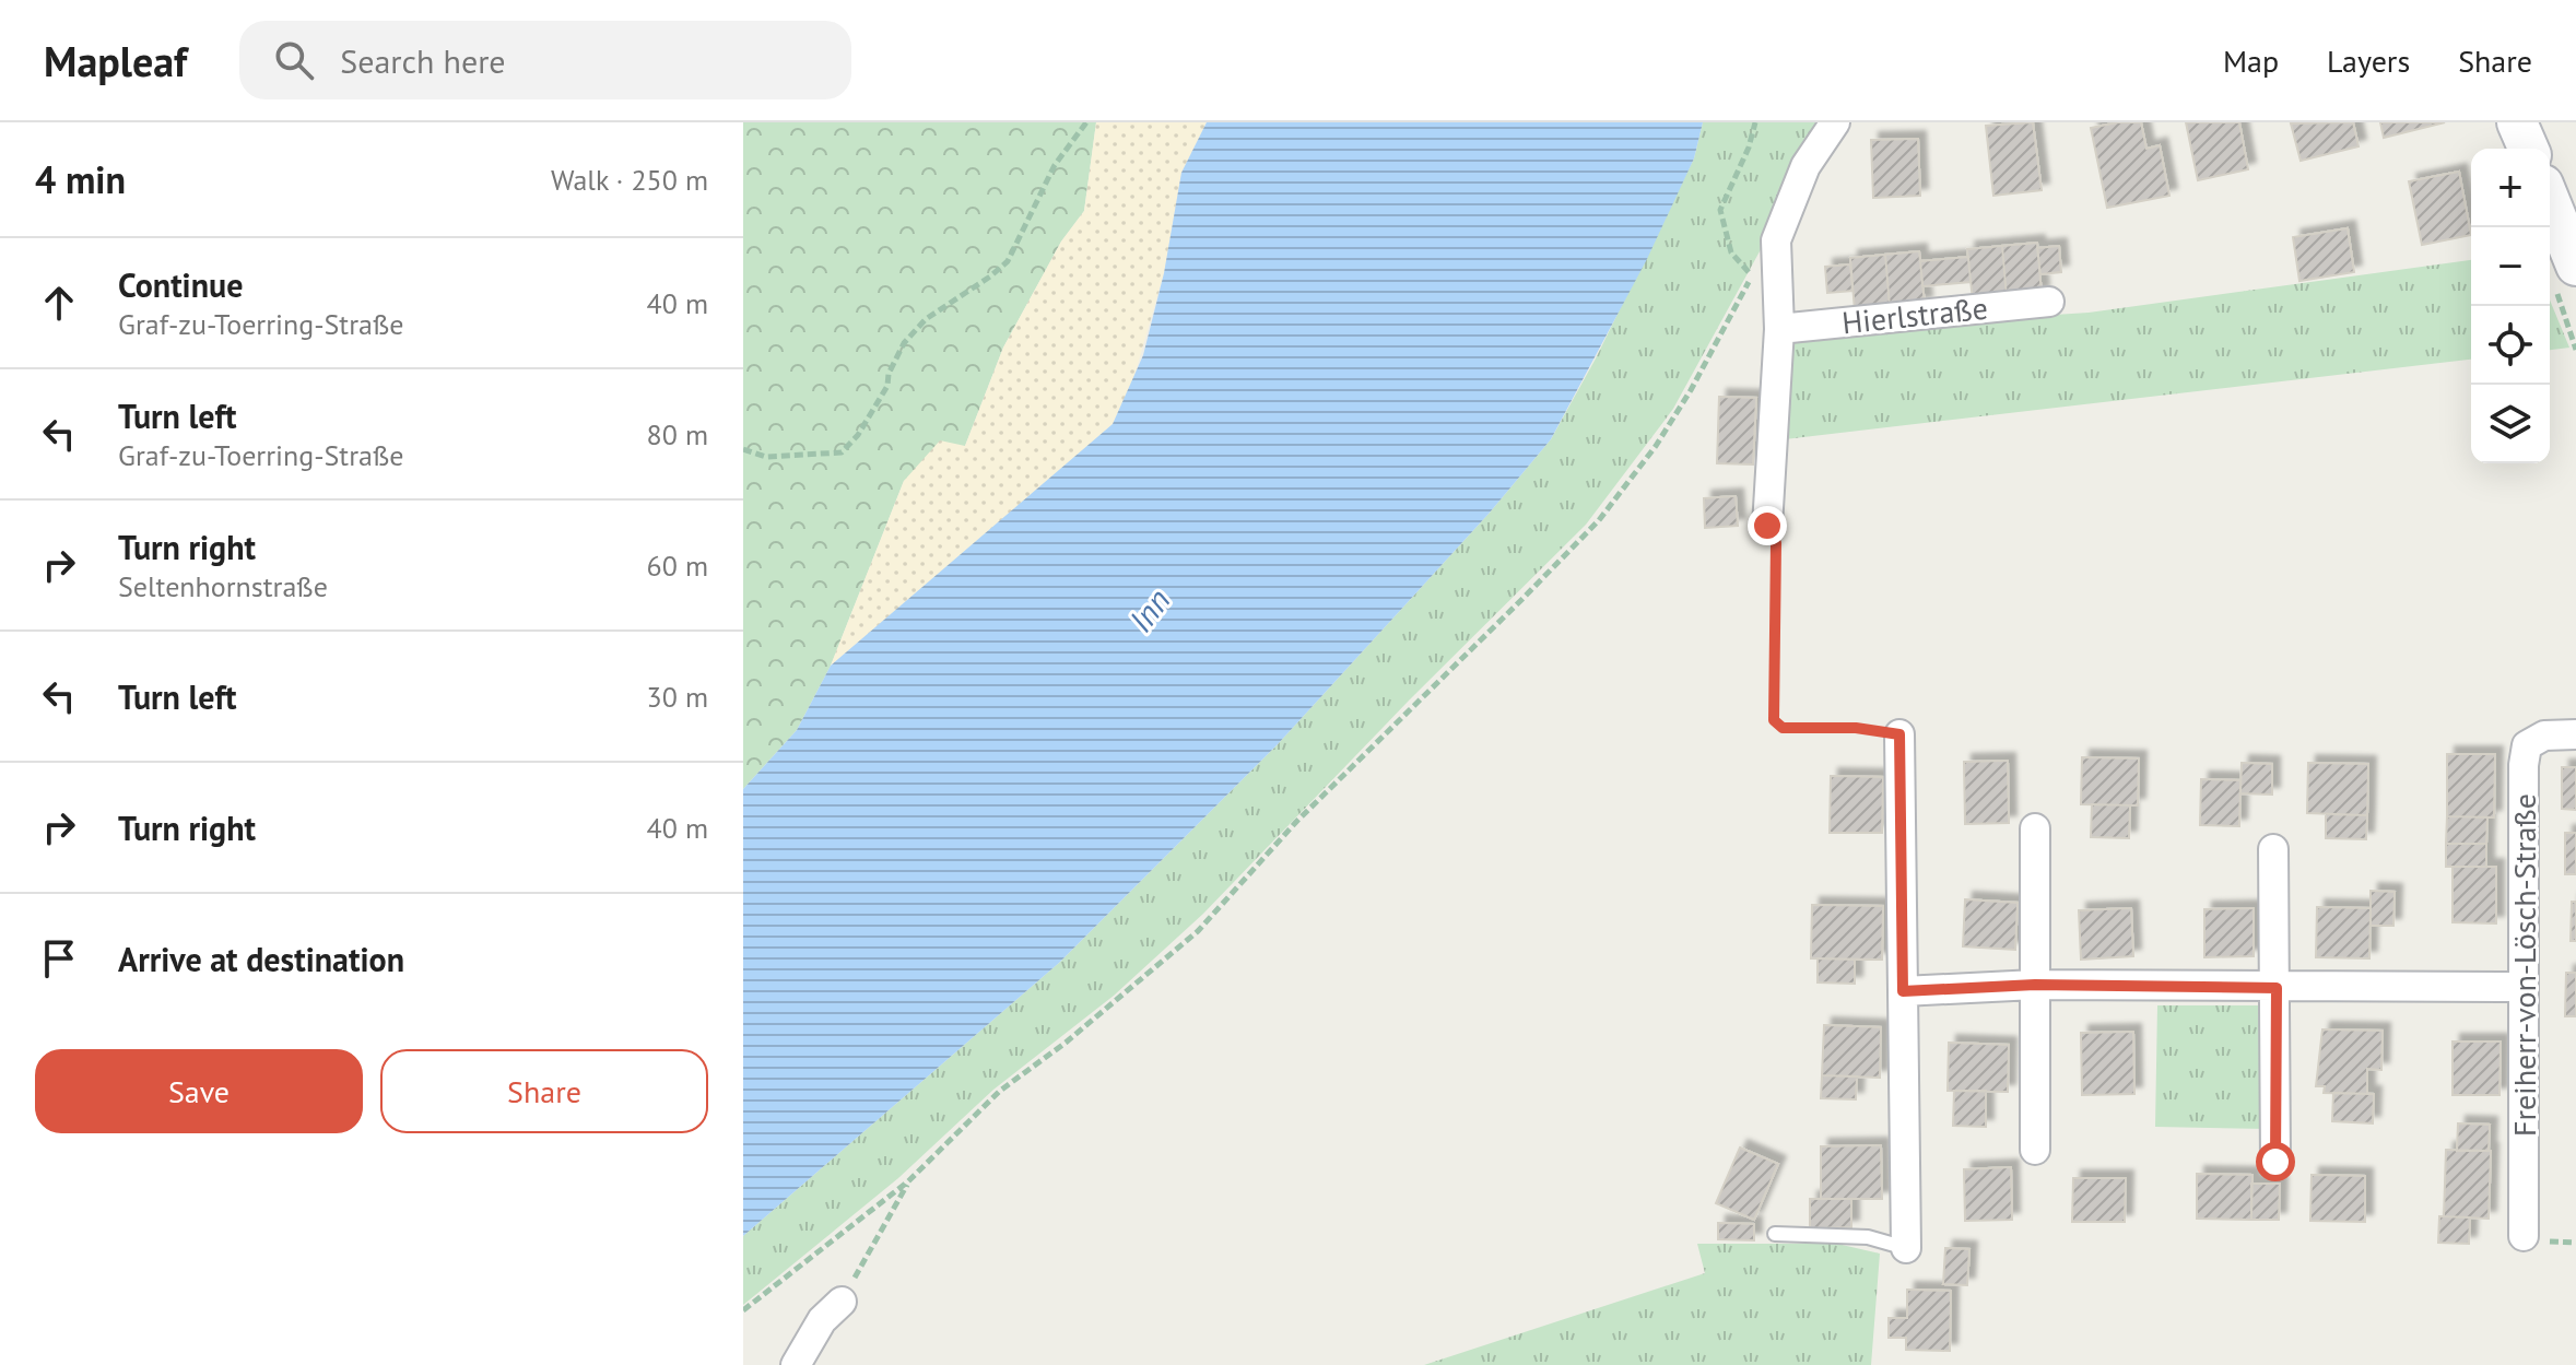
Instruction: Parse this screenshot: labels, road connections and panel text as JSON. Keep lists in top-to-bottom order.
{
  "streets": {
    "street": ["Hierlstraße", "Freiherr-von-Lösch-Straße"]
  },
  "water": ["Inn"],
  "page": {
    "header": "Mapleaf",
    "search": "Search here",
    "nav": ["Map", "Layers", "Share"],
    "heading": ["4 min", "Walk · 250 m"],
    "map_buttons": ["+", "−"],
    "list": [
      ["Continue", "Graf-zu-Toerring-Straße", "40 m"],
      ["Turn left", "Graf-zu-Toerring-Straße", "80 m"],
      ["Turn right", "Seltenhornstraße", "60 m"],
      ["Turn left", "30 m"],
      ["Turn right", "40 m"],
      "Arrive at destination"
    ],
    "buttons": ["Save", "Share"]
  }
}
